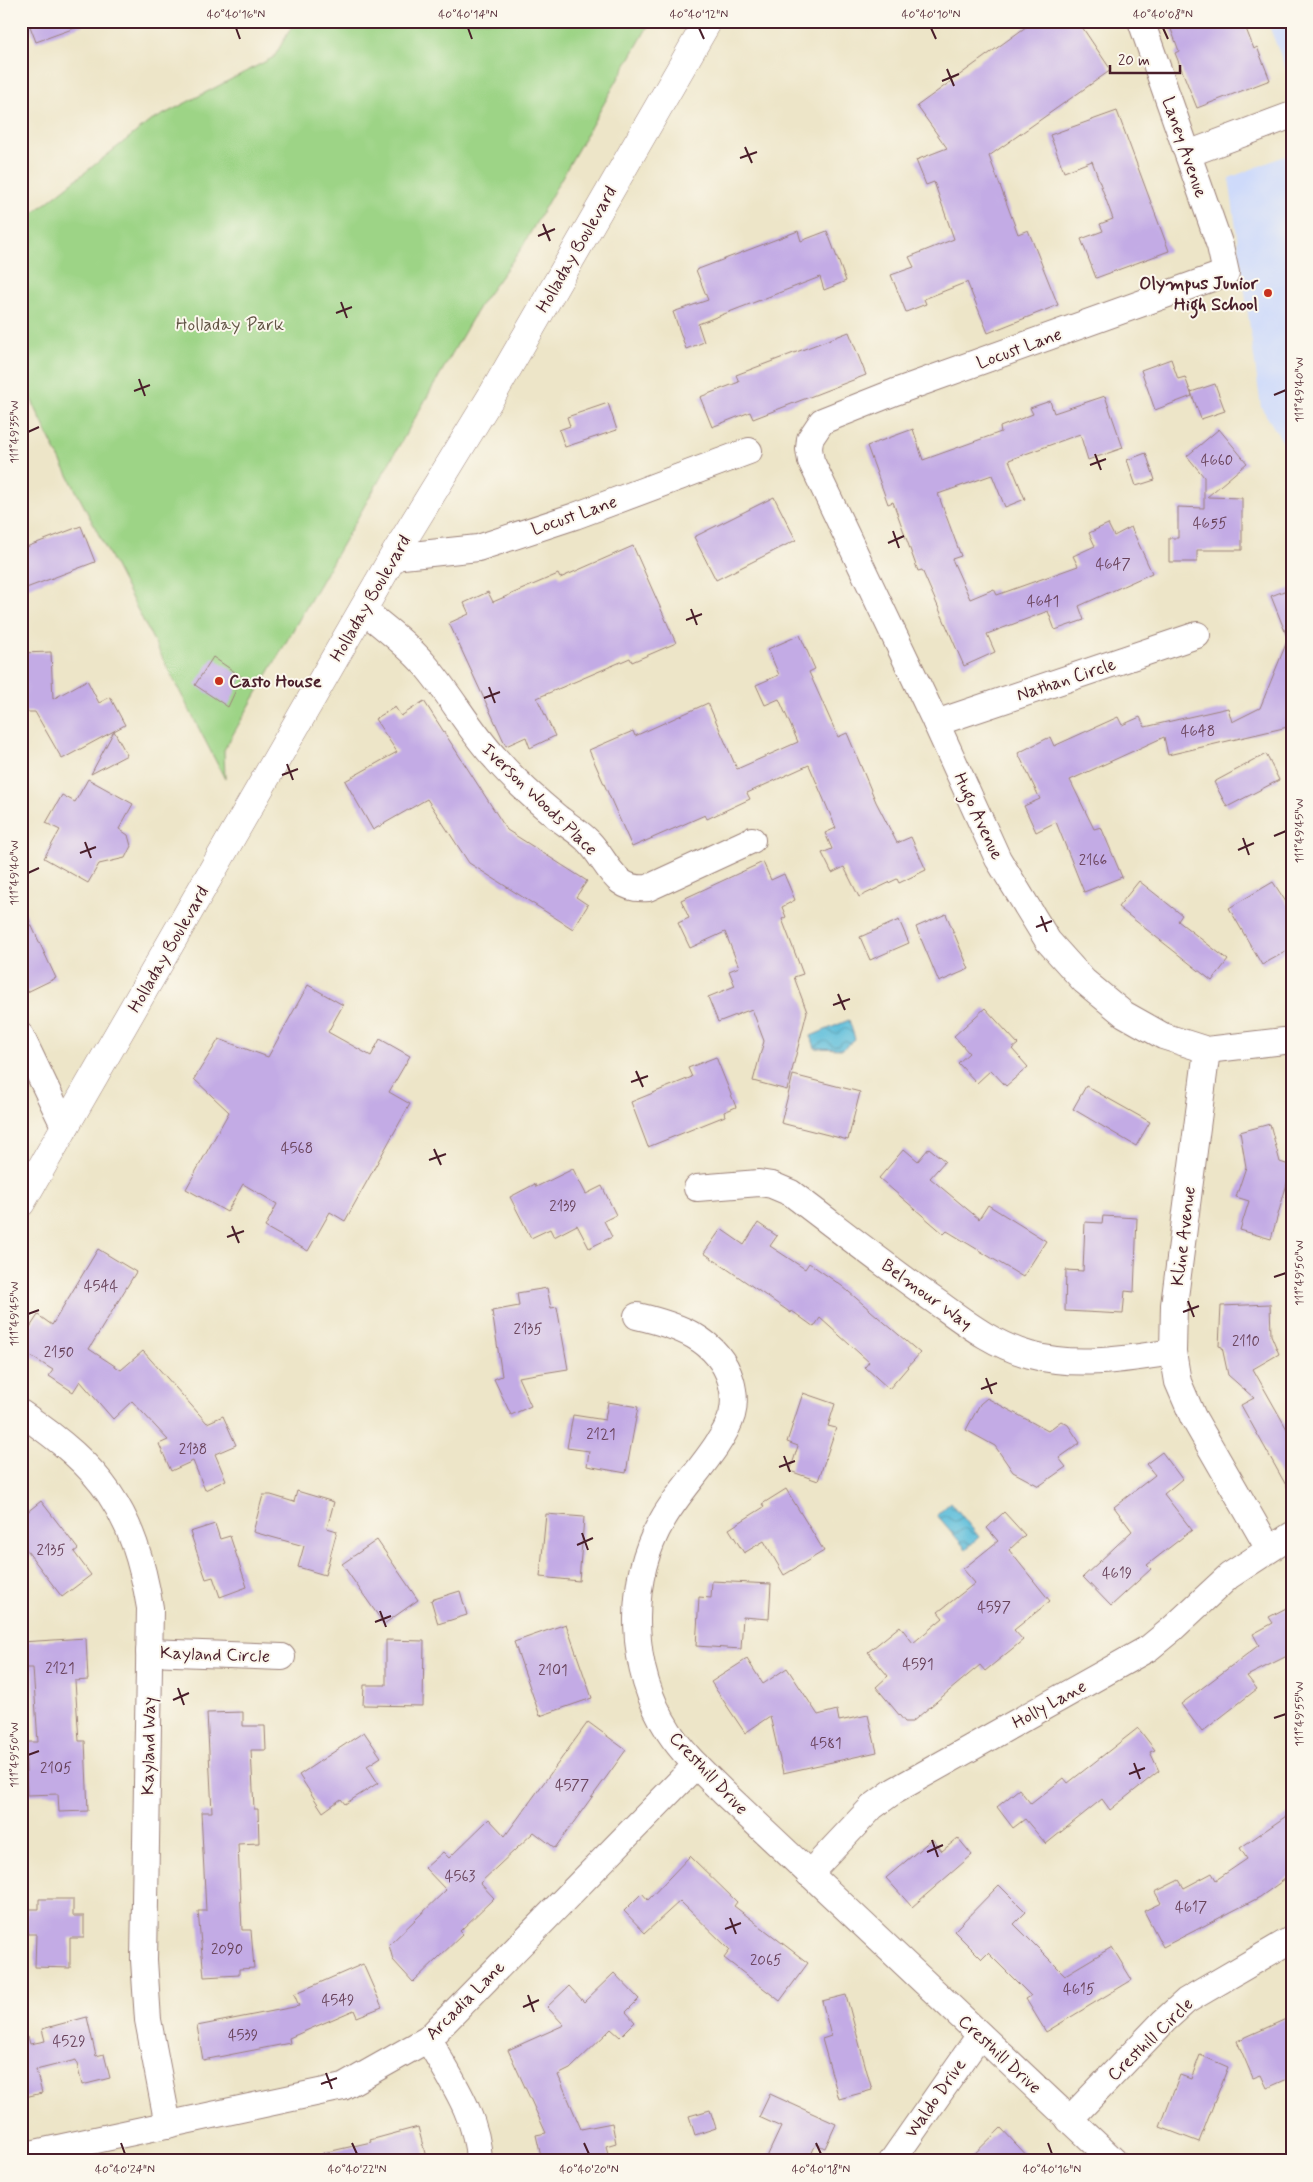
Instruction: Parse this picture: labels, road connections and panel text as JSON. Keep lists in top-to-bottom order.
{
  "streets": {
    "street": [
      "Laney Avenue",
      "Holladay Boulevard",
      "Locust Lane",
      "Nathan Circle",
      "Iverson Woods Place",
      "Hugo Avenue",
      "Kline Avenue",
      "Belmour Way",
      "Kayland Circle",
      "Holly Lane",
      "Kayland Way",
      "Cresthill Drive",
      "Arcadia Lane",
      "Cresthill Circle",
      "Waldo Drive"
    ]
  },
  "crossings": [
    ["Laney Avenue", "Locust Lane"],
    ["Holladay Boulevard", "Locust Lane"],
    ["Holladay Boulevard", "Iverson Woods Place"],
    ["Locust Lane", "Hugo Avenue"],
    ["Nathan Circle", "Hugo Avenue"],
    ["Hugo Avenue", "Kline Avenue"],
    ["Kline Avenue", "Belmour Way"],
    ["Kline Avenue", "Holly Lane"],
    ["Kayland Circle", "Kayland Way"],
    ["Holly Lane", "Cresthill Drive"],
    ["Kayland Way", "Arcadia Lane"],
    ["Cresthill Drive", "Arcadia Lane"],
    ["Cresthill Drive", "Cresthill Circle"],
    ["Cresthill Drive", "Waldo Drive"]
  ],
  "parks": ["Holladay Park"],
  "places": ["Olympus Junior High School", "Casto House"],
  "house_numbers": [
    "4660",
    "4655",
    "4647",
    "4641",
    "4648",
    "2166",
    "4568",
    "2139",
    "4544",
    "2135",
    "2110",
    "2150",
    "2121",
    "2138",
    "2135",
    "4619",
    "4597",
    "4591",
    "2121",
    "2101",
    "4581",
    "2105",
    "4577",
    "4563",
    "4617",
    "2090",
    "2065",
    "4615",
    "4549",
    "4539",
    "4529"
  ],
  "scale_bar": "20 m",
  "coordinates": [
    "40°40'16\"N",
    "40°40'14\"N",
    "40°40'12\"N",
    "40°40'10\"N",
    "40°40'08\"N",
    "111°49'40\"W",
    "111°49'35\"W",
    "111°49'45\"W",
    "111°49'50\"W",
    "111°49'55\"W",
    "40°40'24\"N",
    "40°40'22\"N",
    "40°40'20\"N",
    "40°40'18\"N"
  ]
}
